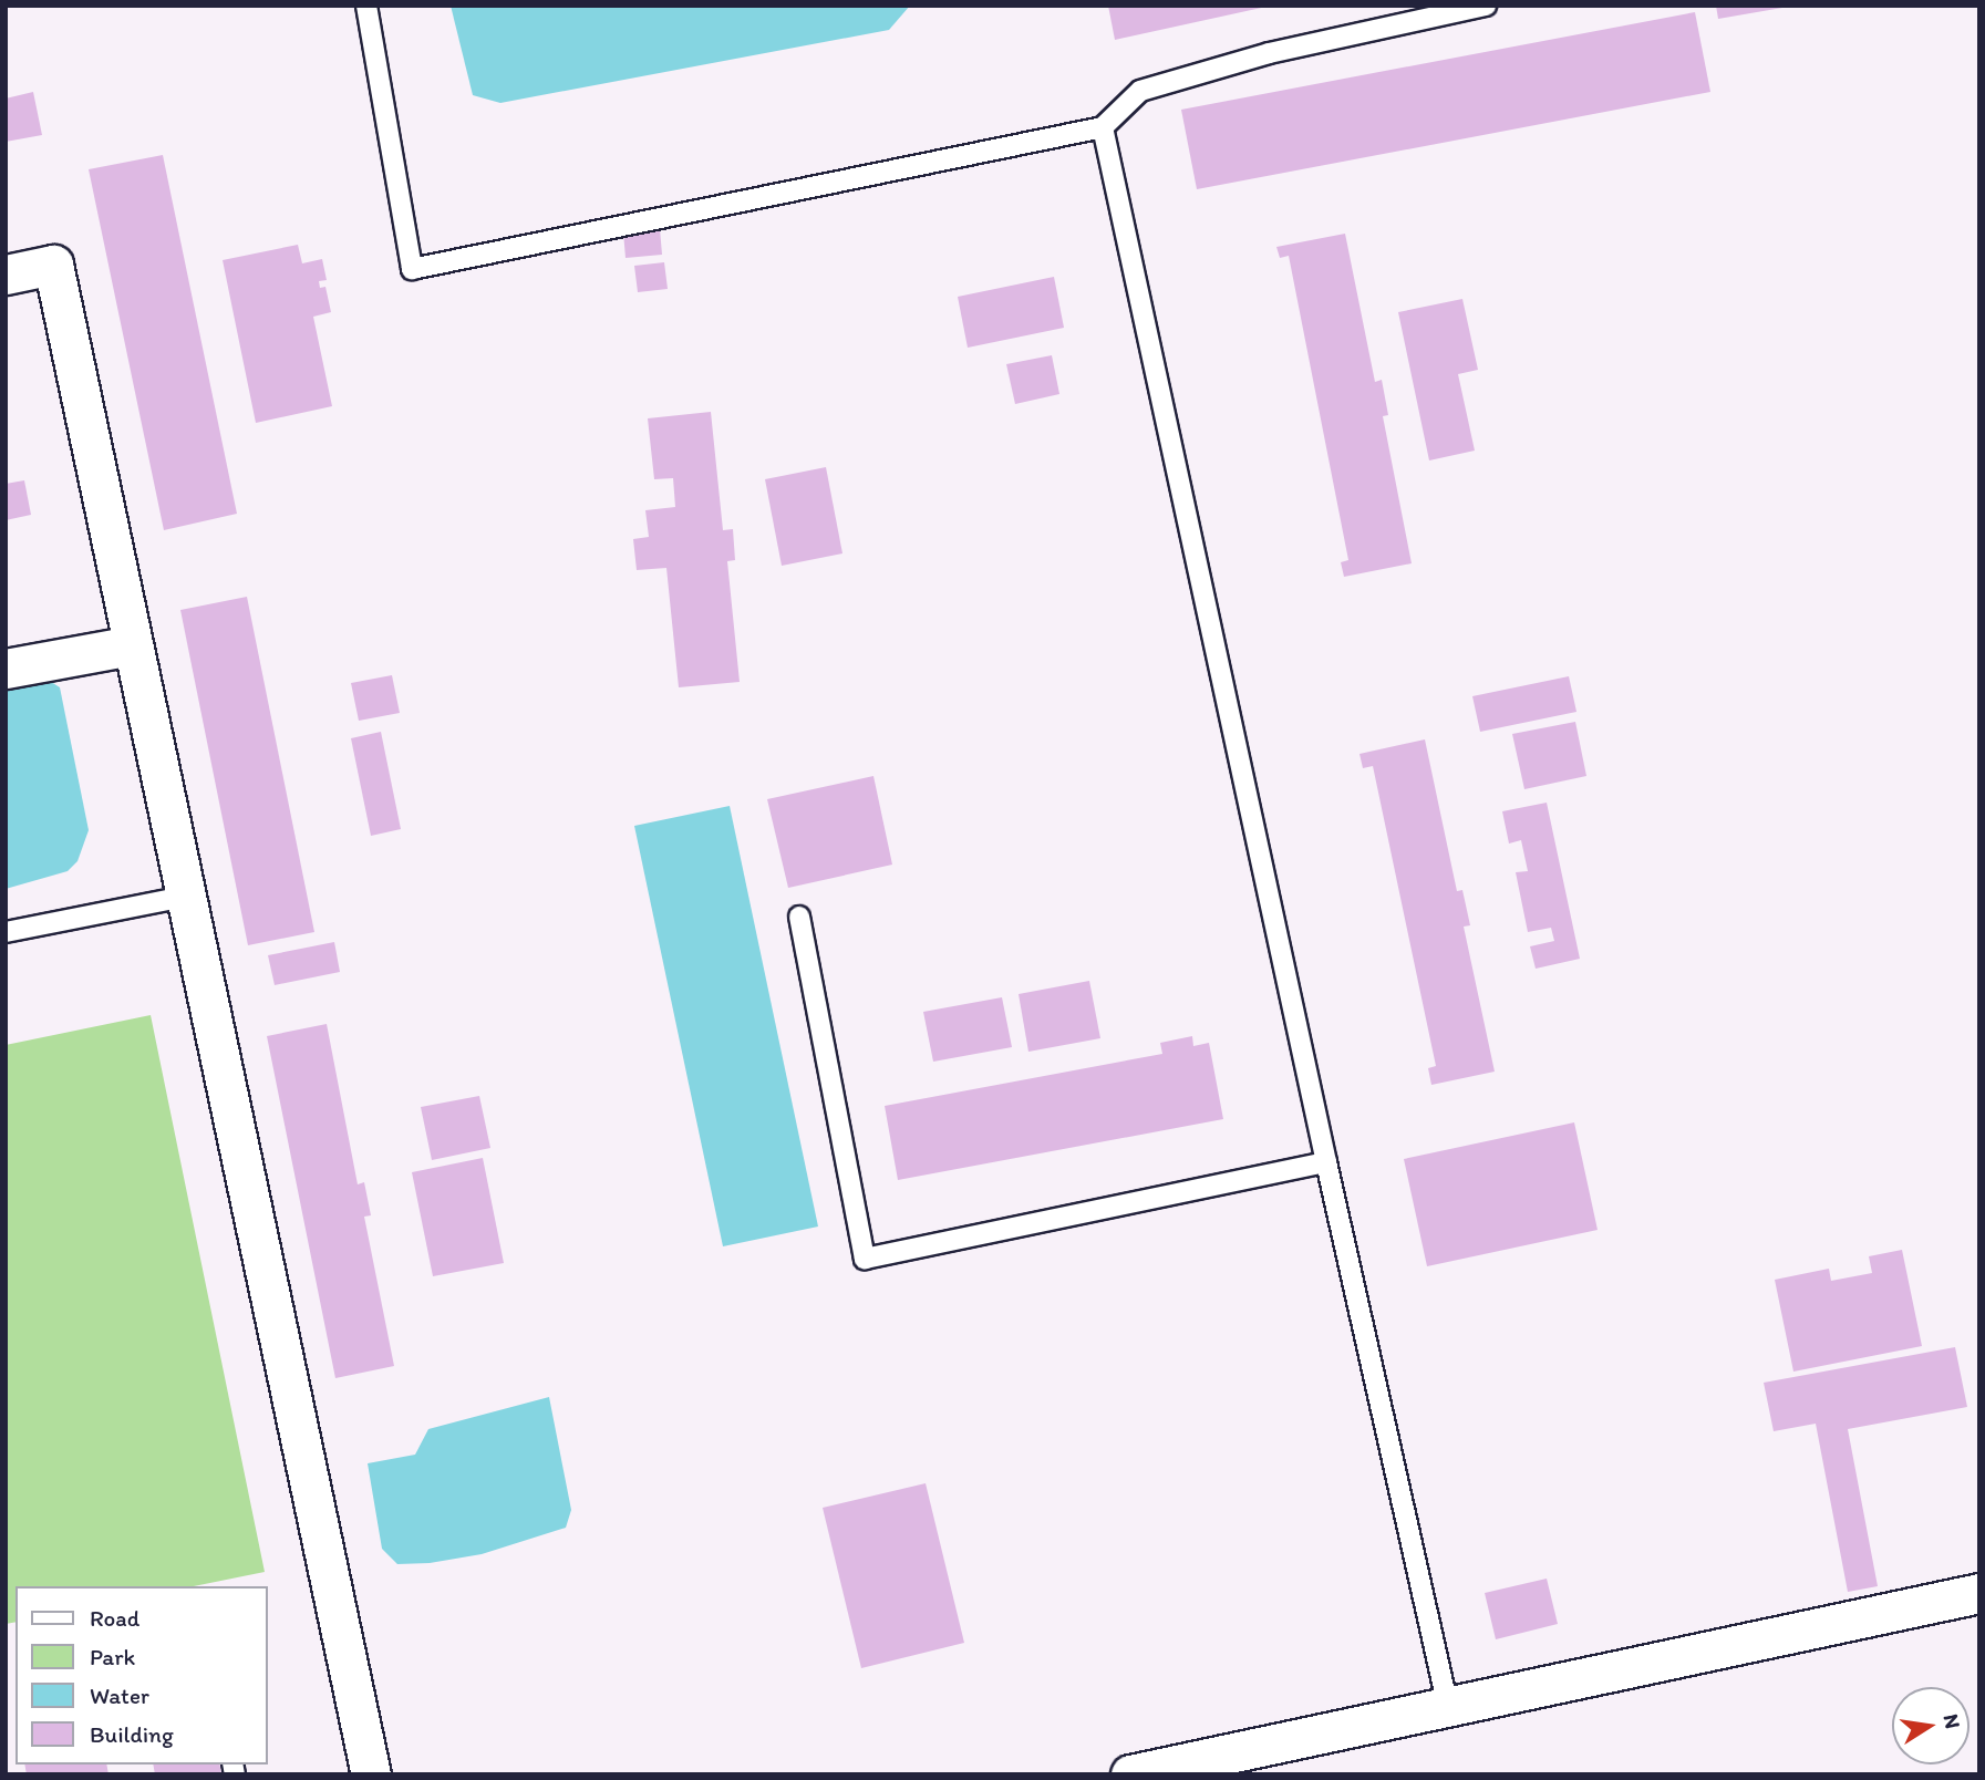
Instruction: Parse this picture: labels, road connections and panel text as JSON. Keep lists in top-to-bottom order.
{
  "legend": [
    "Road",
    "Park",
    "Water",
    "Building"
  ],
  "north": "right"
}
